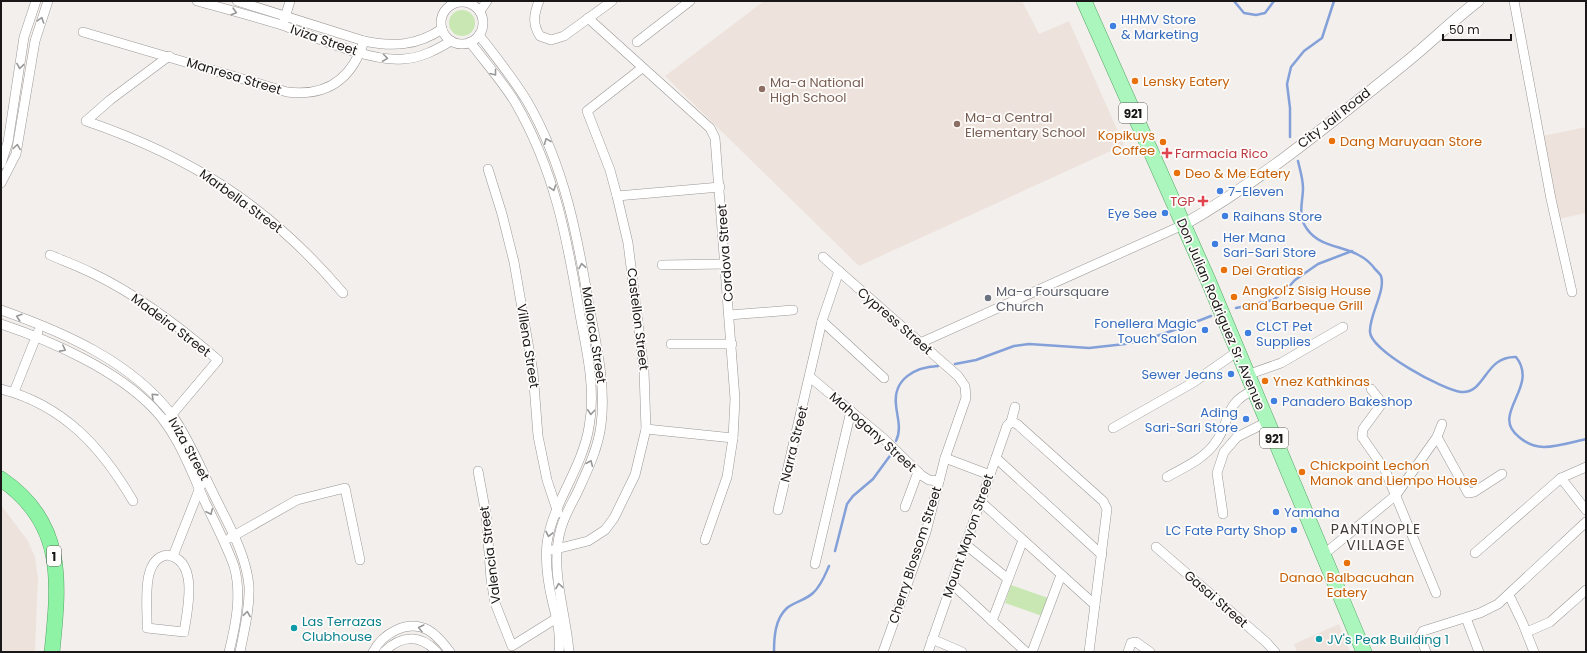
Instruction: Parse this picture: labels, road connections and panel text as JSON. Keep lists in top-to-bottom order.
{
  "streets": {
    "highway": ["1"],
    "main road": ["921", "Don Julian Rodriguez Sr. Avenue"],
    "street": [
      "Iviza Street",
      "Manresa Street",
      "City Jail Road",
      "Marbella Street",
      "Cordova Street",
      "Castellon Street",
      "Cypress Street",
      "Madeira Street",
      "Mallorca Street",
      "Villena Street",
      "Mahogany Street",
      "Narra Street",
      "Mount Mayon Street",
      "Valencia Street",
      "Cherry Blossom Street",
      "Gasai Street"
    ]
  },
  "crossings": [
    ["Iviza Street", "Manresa Street"],
    ["Iviza Street", "Madeira Street"],
    ["Iviza Street", "Mallorca Street"],
    ["Manresa Street", "Marbella Street"],
    ["City Jail Road", "Don Julian Rodriguez Sr. Avenue"],
    ["Cordova Street", "Castellon Street"],
    ["Castellon Street", "Mallorca Street"],
    ["Cypress Street", "Narra Street"],
    ["Cypress Street", "Cherry Blossom Street"],
    ["Mallorca Street", "Villena Street"],
    ["Mallorca Street", "Valencia Street"],
    ["Mahogany Street", "Narra Street"],
    ["Mahogany Street", "Cherry Blossom Street"]
  ],
  "districts": ["PANTINOPLE VILLAGE"],
  "places": {
    "other": [
      "HHMV Store & Marketing",
      "Lensky Eatery",
      "Ma-a National High School",
      "Ma-a Central Elementary School",
      "Dang Maruyaan Store",
      "Kopikuys Coffee",
      "Deo & Me Eatery",
      "7-Eleven",
      "Eye See",
      "Raihans Store",
      "Her Mana Sari-Sari Store",
      "Dei Gratias",
      "Angkol'z Sisig House and Barbeque Grill",
      "Ma-a Foursquare Church",
      "Fonellera Magic Touch Salon",
      "CLCT Pet Supplies",
      "Sewer Jeans",
      "Ynez Kathkinas",
      "Panadero Bakeshop",
      "Ading Sari-Sari Store",
      "Chickpoint Lechon Manok and Liempo House",
      "Yamaha",
      "LC Fate Party Shop",
      "Danao Balbacuahan Eatery",
      "Las Terrazas Clubhouse",
      "JV's Peak Building 1"
    ],
    "health": ["Farmacia Rico", "TGP"]
  },
  "scale_bar": "50 m"
}
